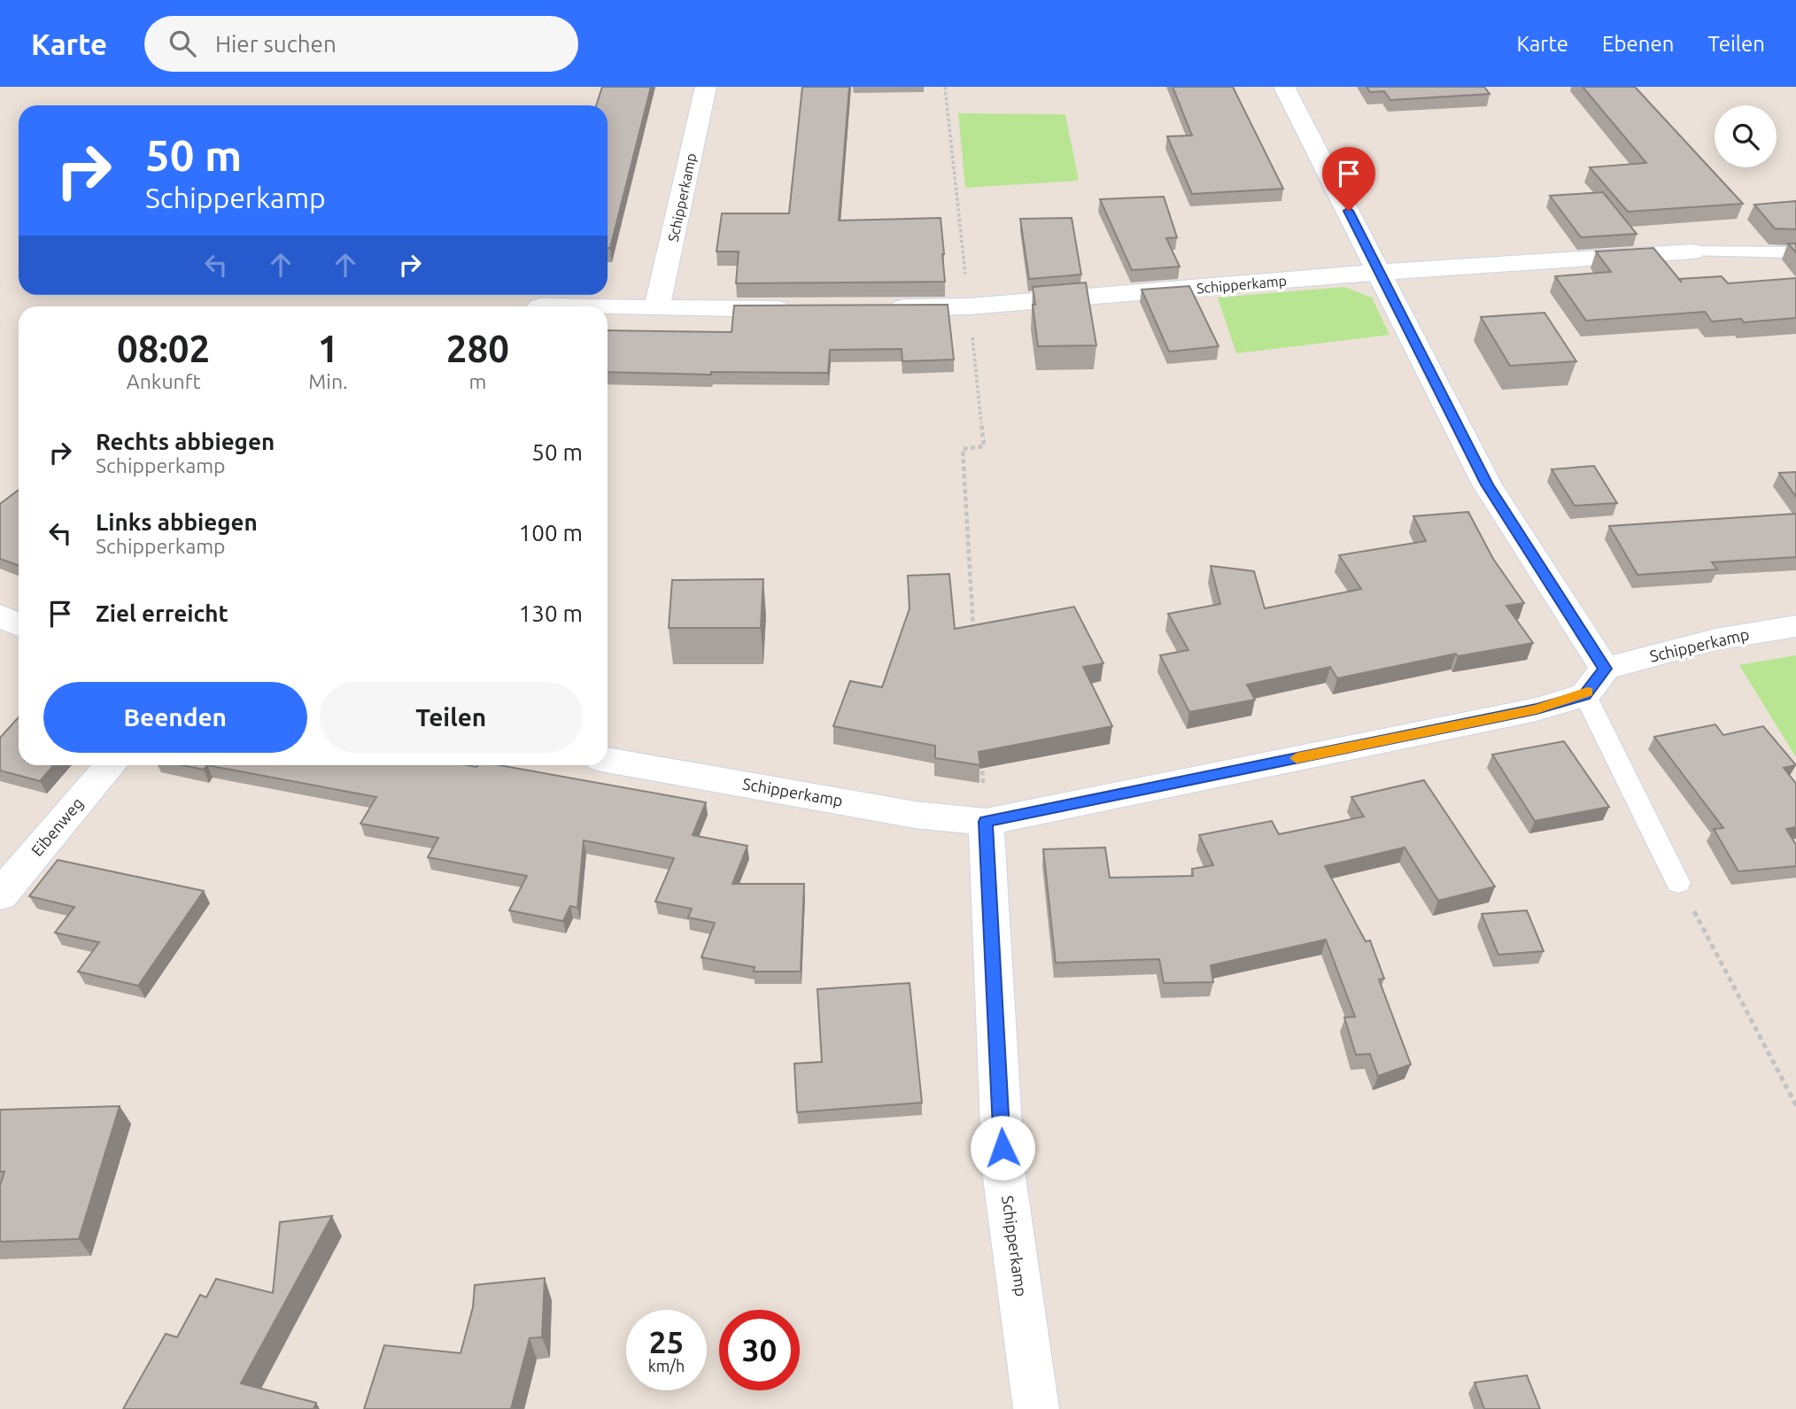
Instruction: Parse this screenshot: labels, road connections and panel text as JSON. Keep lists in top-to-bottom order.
{
  "streets": {
    "street": ["Schipperkamp", "Eibenweg"]
  },
  "page": {
    "header": "Karte",
    "search": "Hier suchen",
    "nav": ["Karte", "Ebenen", "Teilen"],
    "turn": ["50 m", "Schipperkamp"],
    "eta": [
      "08:02",
      "Ankunft",
      "1",
      "Min.",
      "280",
      "m"
    ],
    "list": [
      {
        "name": "Rechts abbiegen",
        "note": "Schipperkamp",
        "value": "50 m"
      },
      {
        "name": "Links abbiegen",
        "note": "Schipperkamp",
        "value": "100 m"
      },
      {
        "name": "Ziel erreicht",
        "value": "130 m"
      }
    ],
    "buttons": ["Beenden", "Teilen"],
    "speed": "25 km/h",
    "limit": "30"
  }
}
